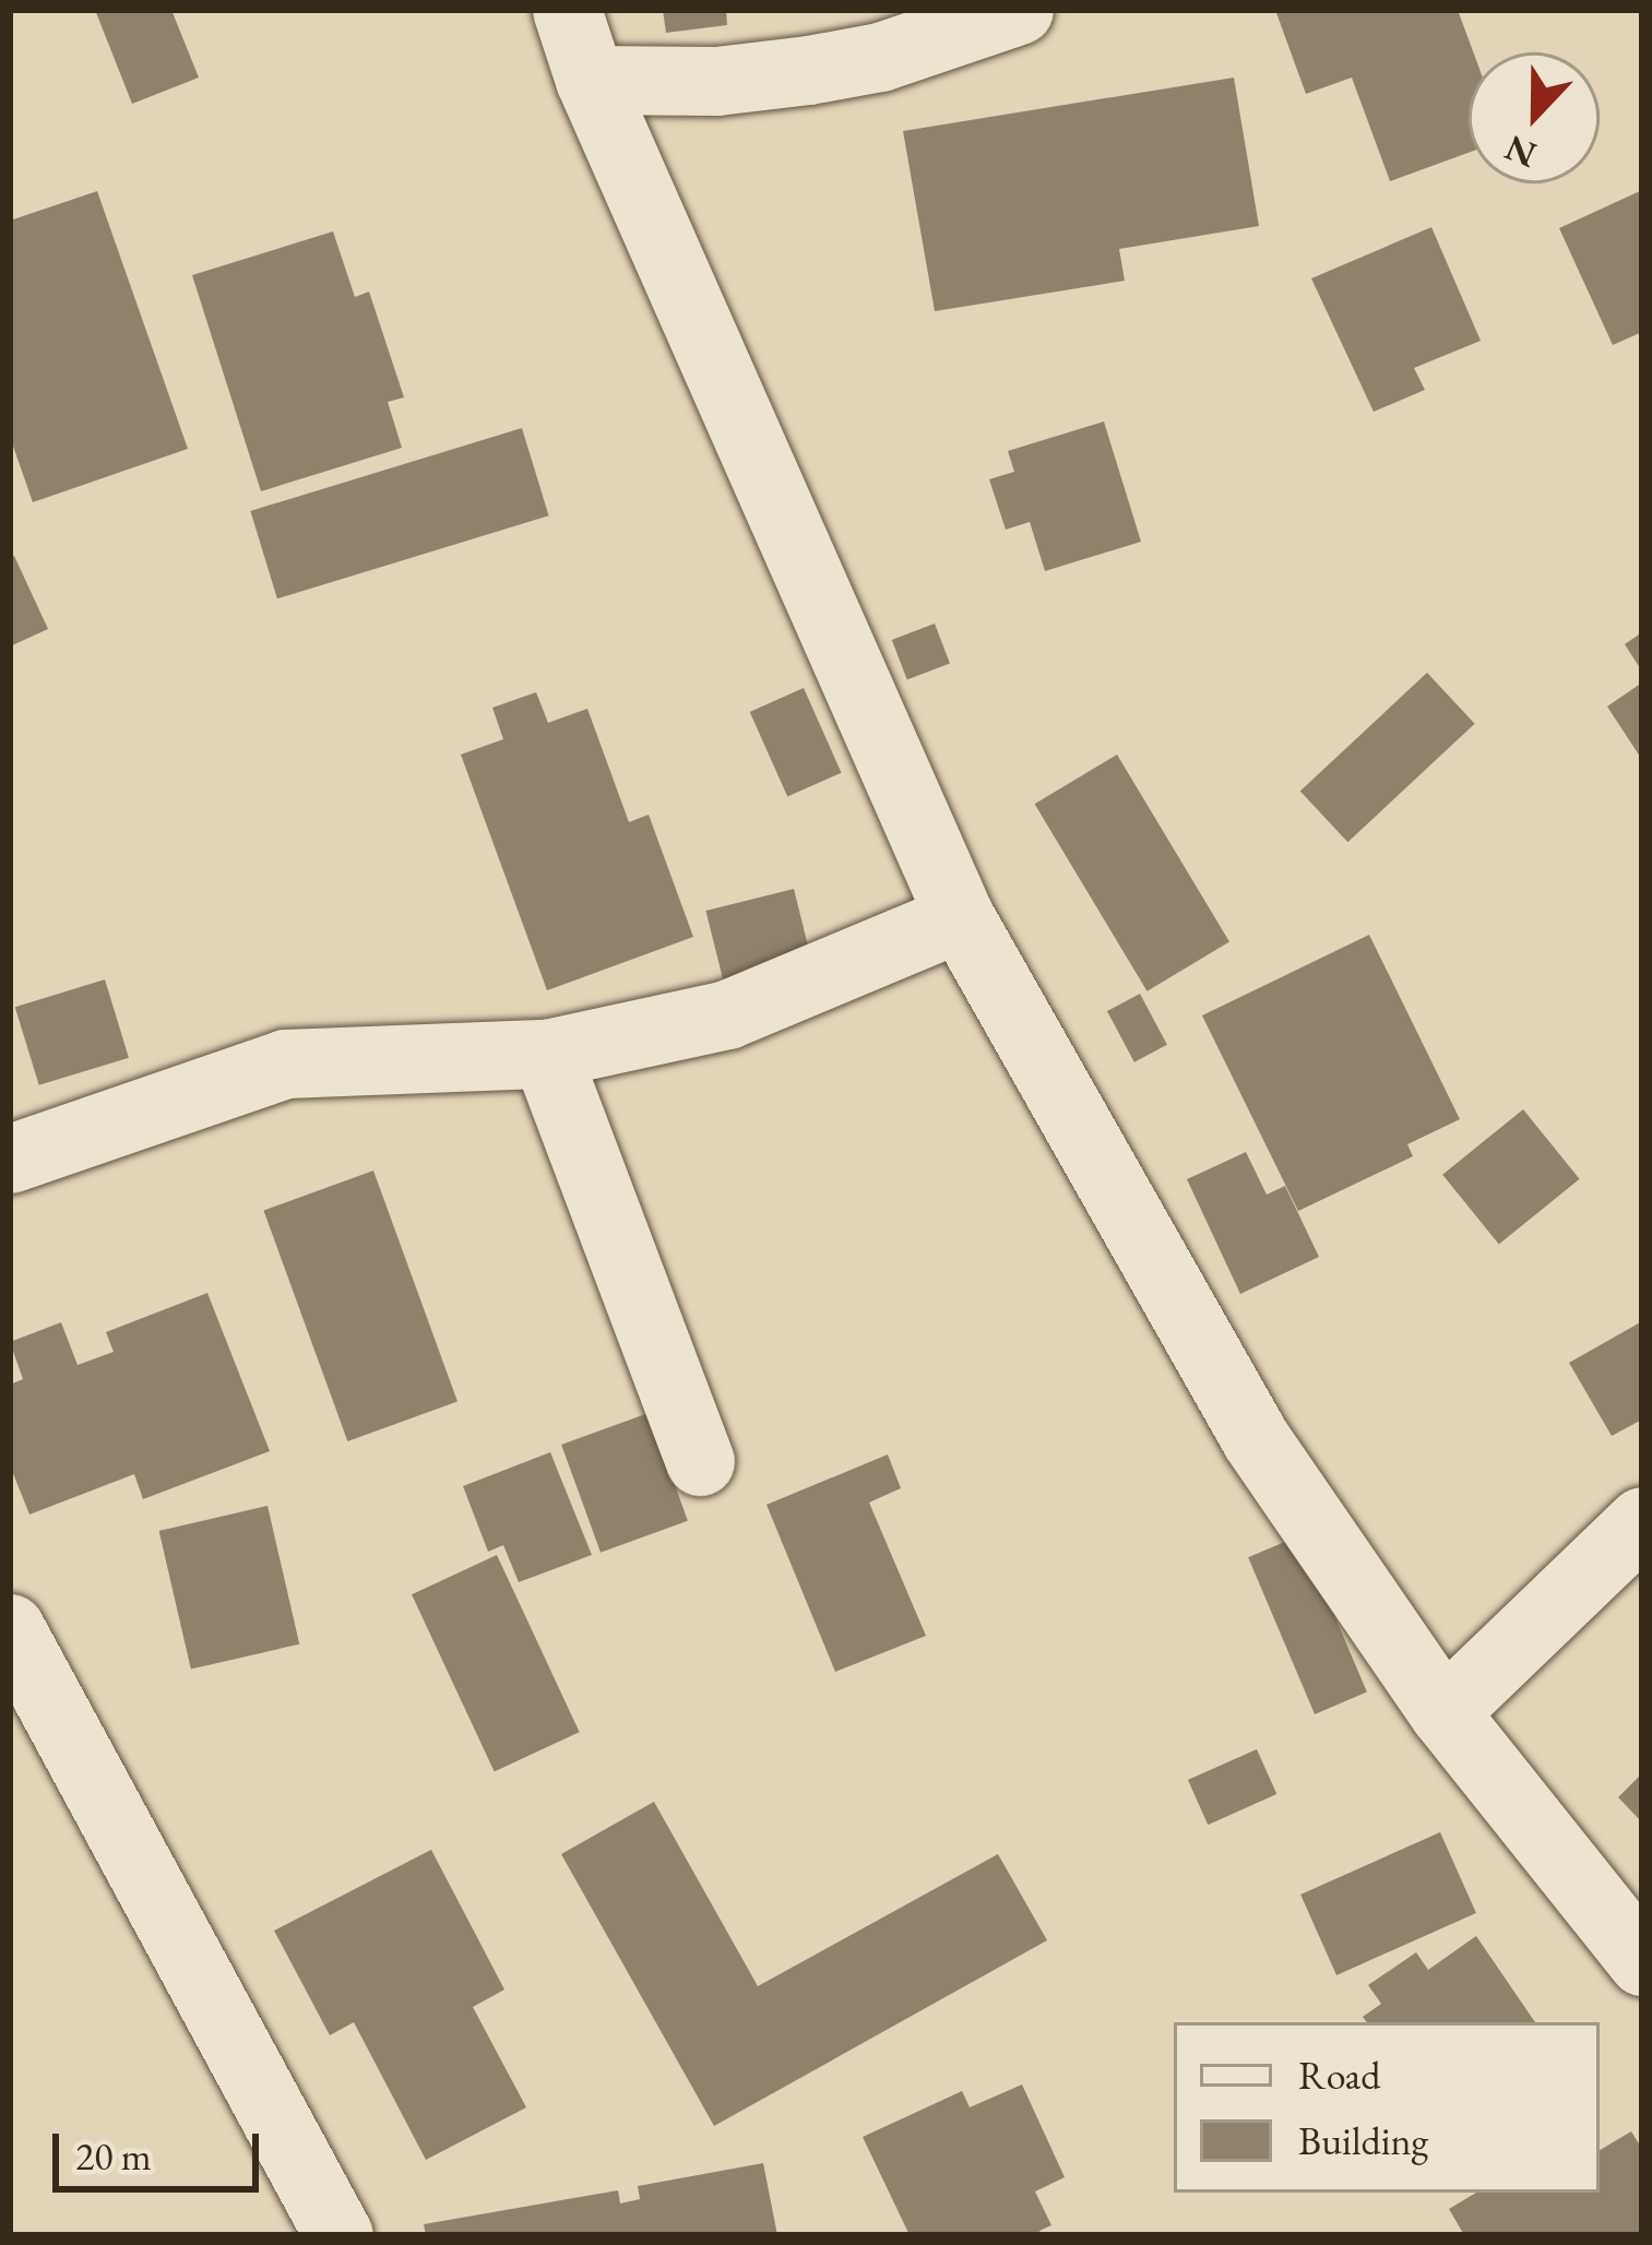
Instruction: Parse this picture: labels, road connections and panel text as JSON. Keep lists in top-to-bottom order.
{
  "legend": ["Road", "Building"],
  "scale_bar": "20 m",
  "north": "bottom"
}
